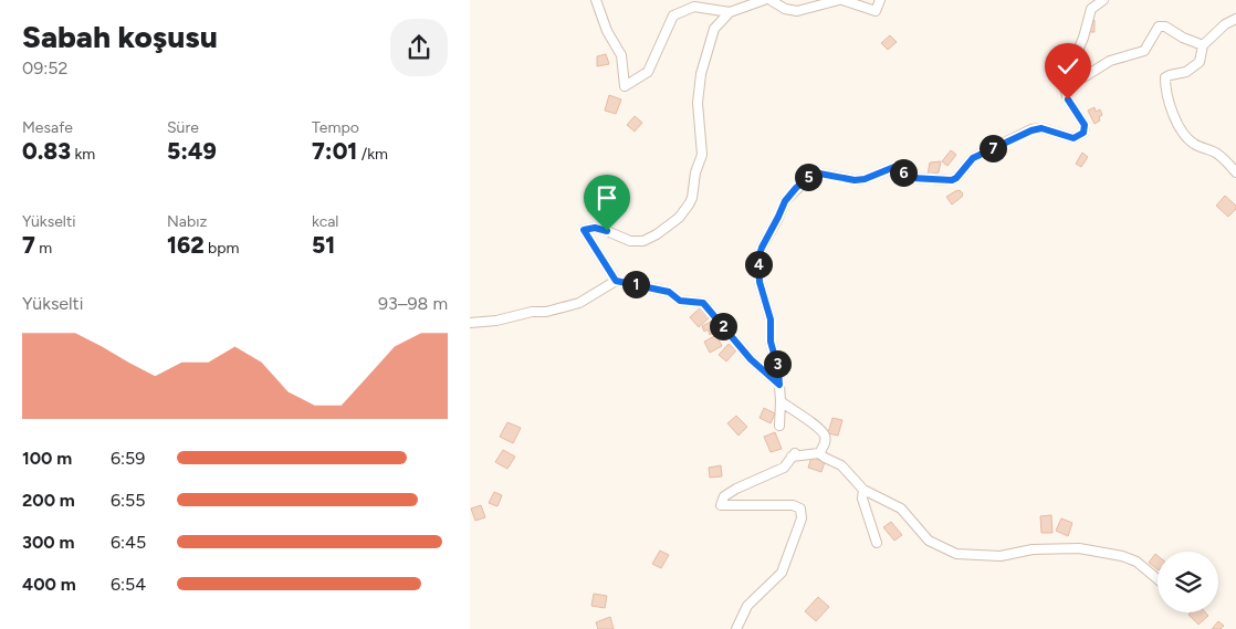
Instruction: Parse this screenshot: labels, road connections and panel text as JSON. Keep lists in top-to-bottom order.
{
  "page": {
    "heading": ["Sabah koşusu", "09:52"],
    "stats": [
      ["Mesafe", "0.83 km"],
      ["Süre", "5:49"],
      ["Tempo", "7:01 /km"],
      ["Yükselti", "7 m"],
      ["Nabız", "162 bpm"],
      ["kcal", "51"]
    ],
    "pins": [
      "7",
      "6",
      "5",
      "4",
      "1",
      "2",
      "3"
    ],
    "chart": ["Yükselti", "93–98 m"],
    "list": [
      {
        "name": "100 m",
        "note": "6:59"
      },
      {
        "name": "200 m",
        "note": "6:55"
      },
      {
        "name": "300 m",
        "note": "6:45"
      },
      {
        "name": "400 m",
        "note": "6:54"
      }
    ]
  }
}
